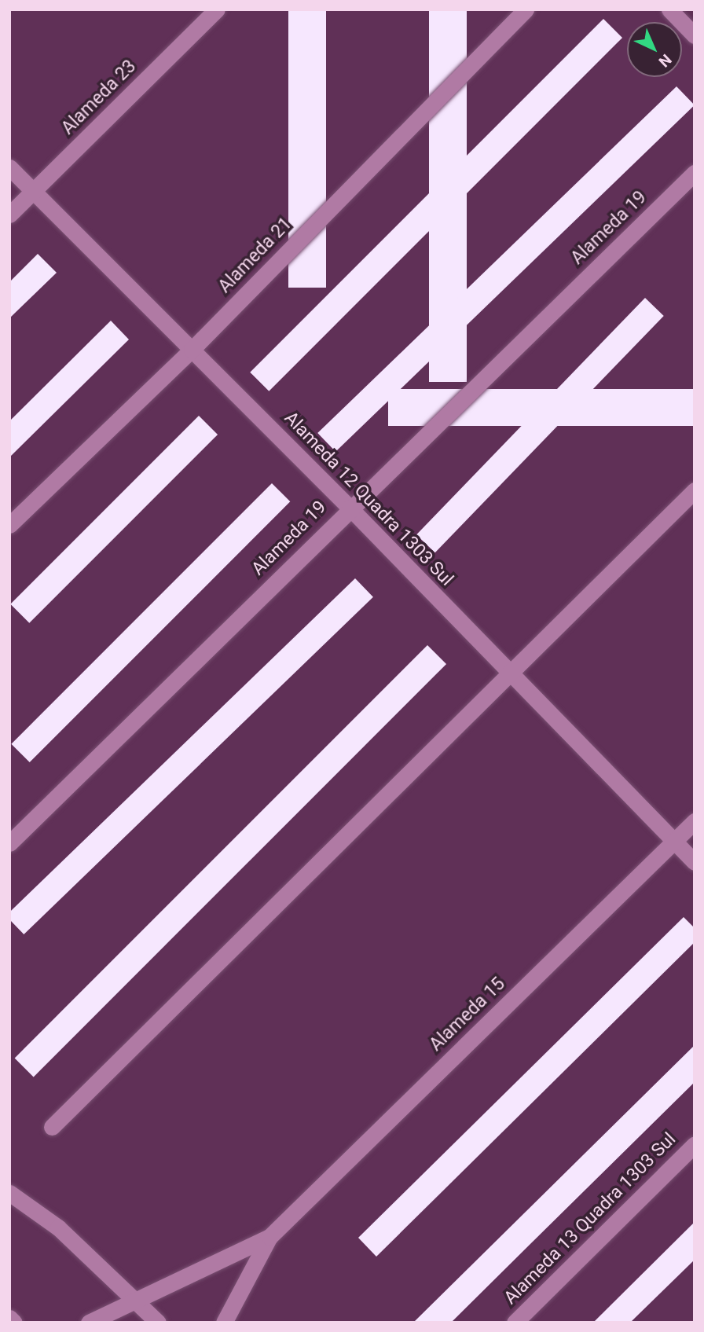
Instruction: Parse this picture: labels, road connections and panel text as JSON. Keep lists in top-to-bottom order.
{
  "streets": {
    "street": [
      "Alameda 23",
      "Alameda 19",
      "Alameda 21",
      "Alameda 12 Quadra 1303 Sul",
      "Alameda 15",
      "Alameda 13 Quadra 1303 Sul"
    ]
  },
  "crossings": [
    ["Alameda 23", "Alameda 12 Quadra 1303 Sul"],
    ["Alameda 19", "Alameda 12 Quadra 1303 Sul"],
    ["Alameda 21", "Alameda 12 Quadra 1303 Sul"],
    ["Alameda 12 Quadra 1303 Sul", "Alameda 15"]
  ],
  "north": "bottom right"
}
